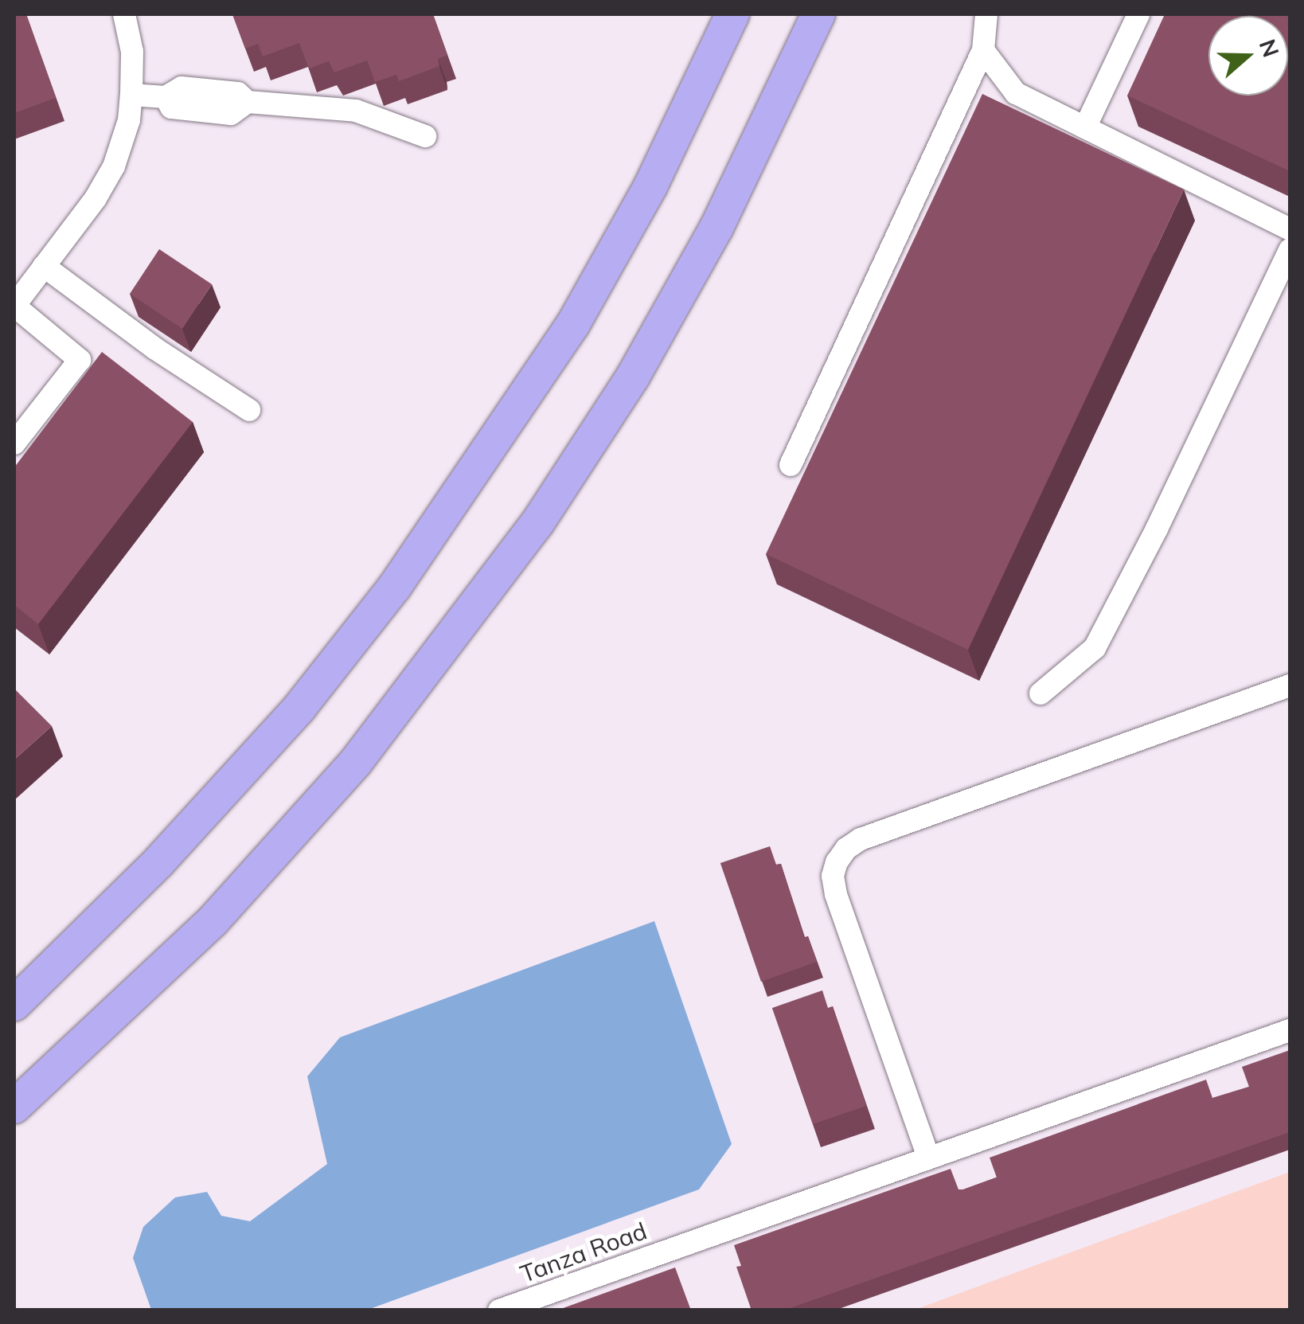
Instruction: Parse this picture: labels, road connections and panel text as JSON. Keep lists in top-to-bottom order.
{
  "streets": {
    "street": ["Tanza Road"]
  },
  "north": "right"
}
